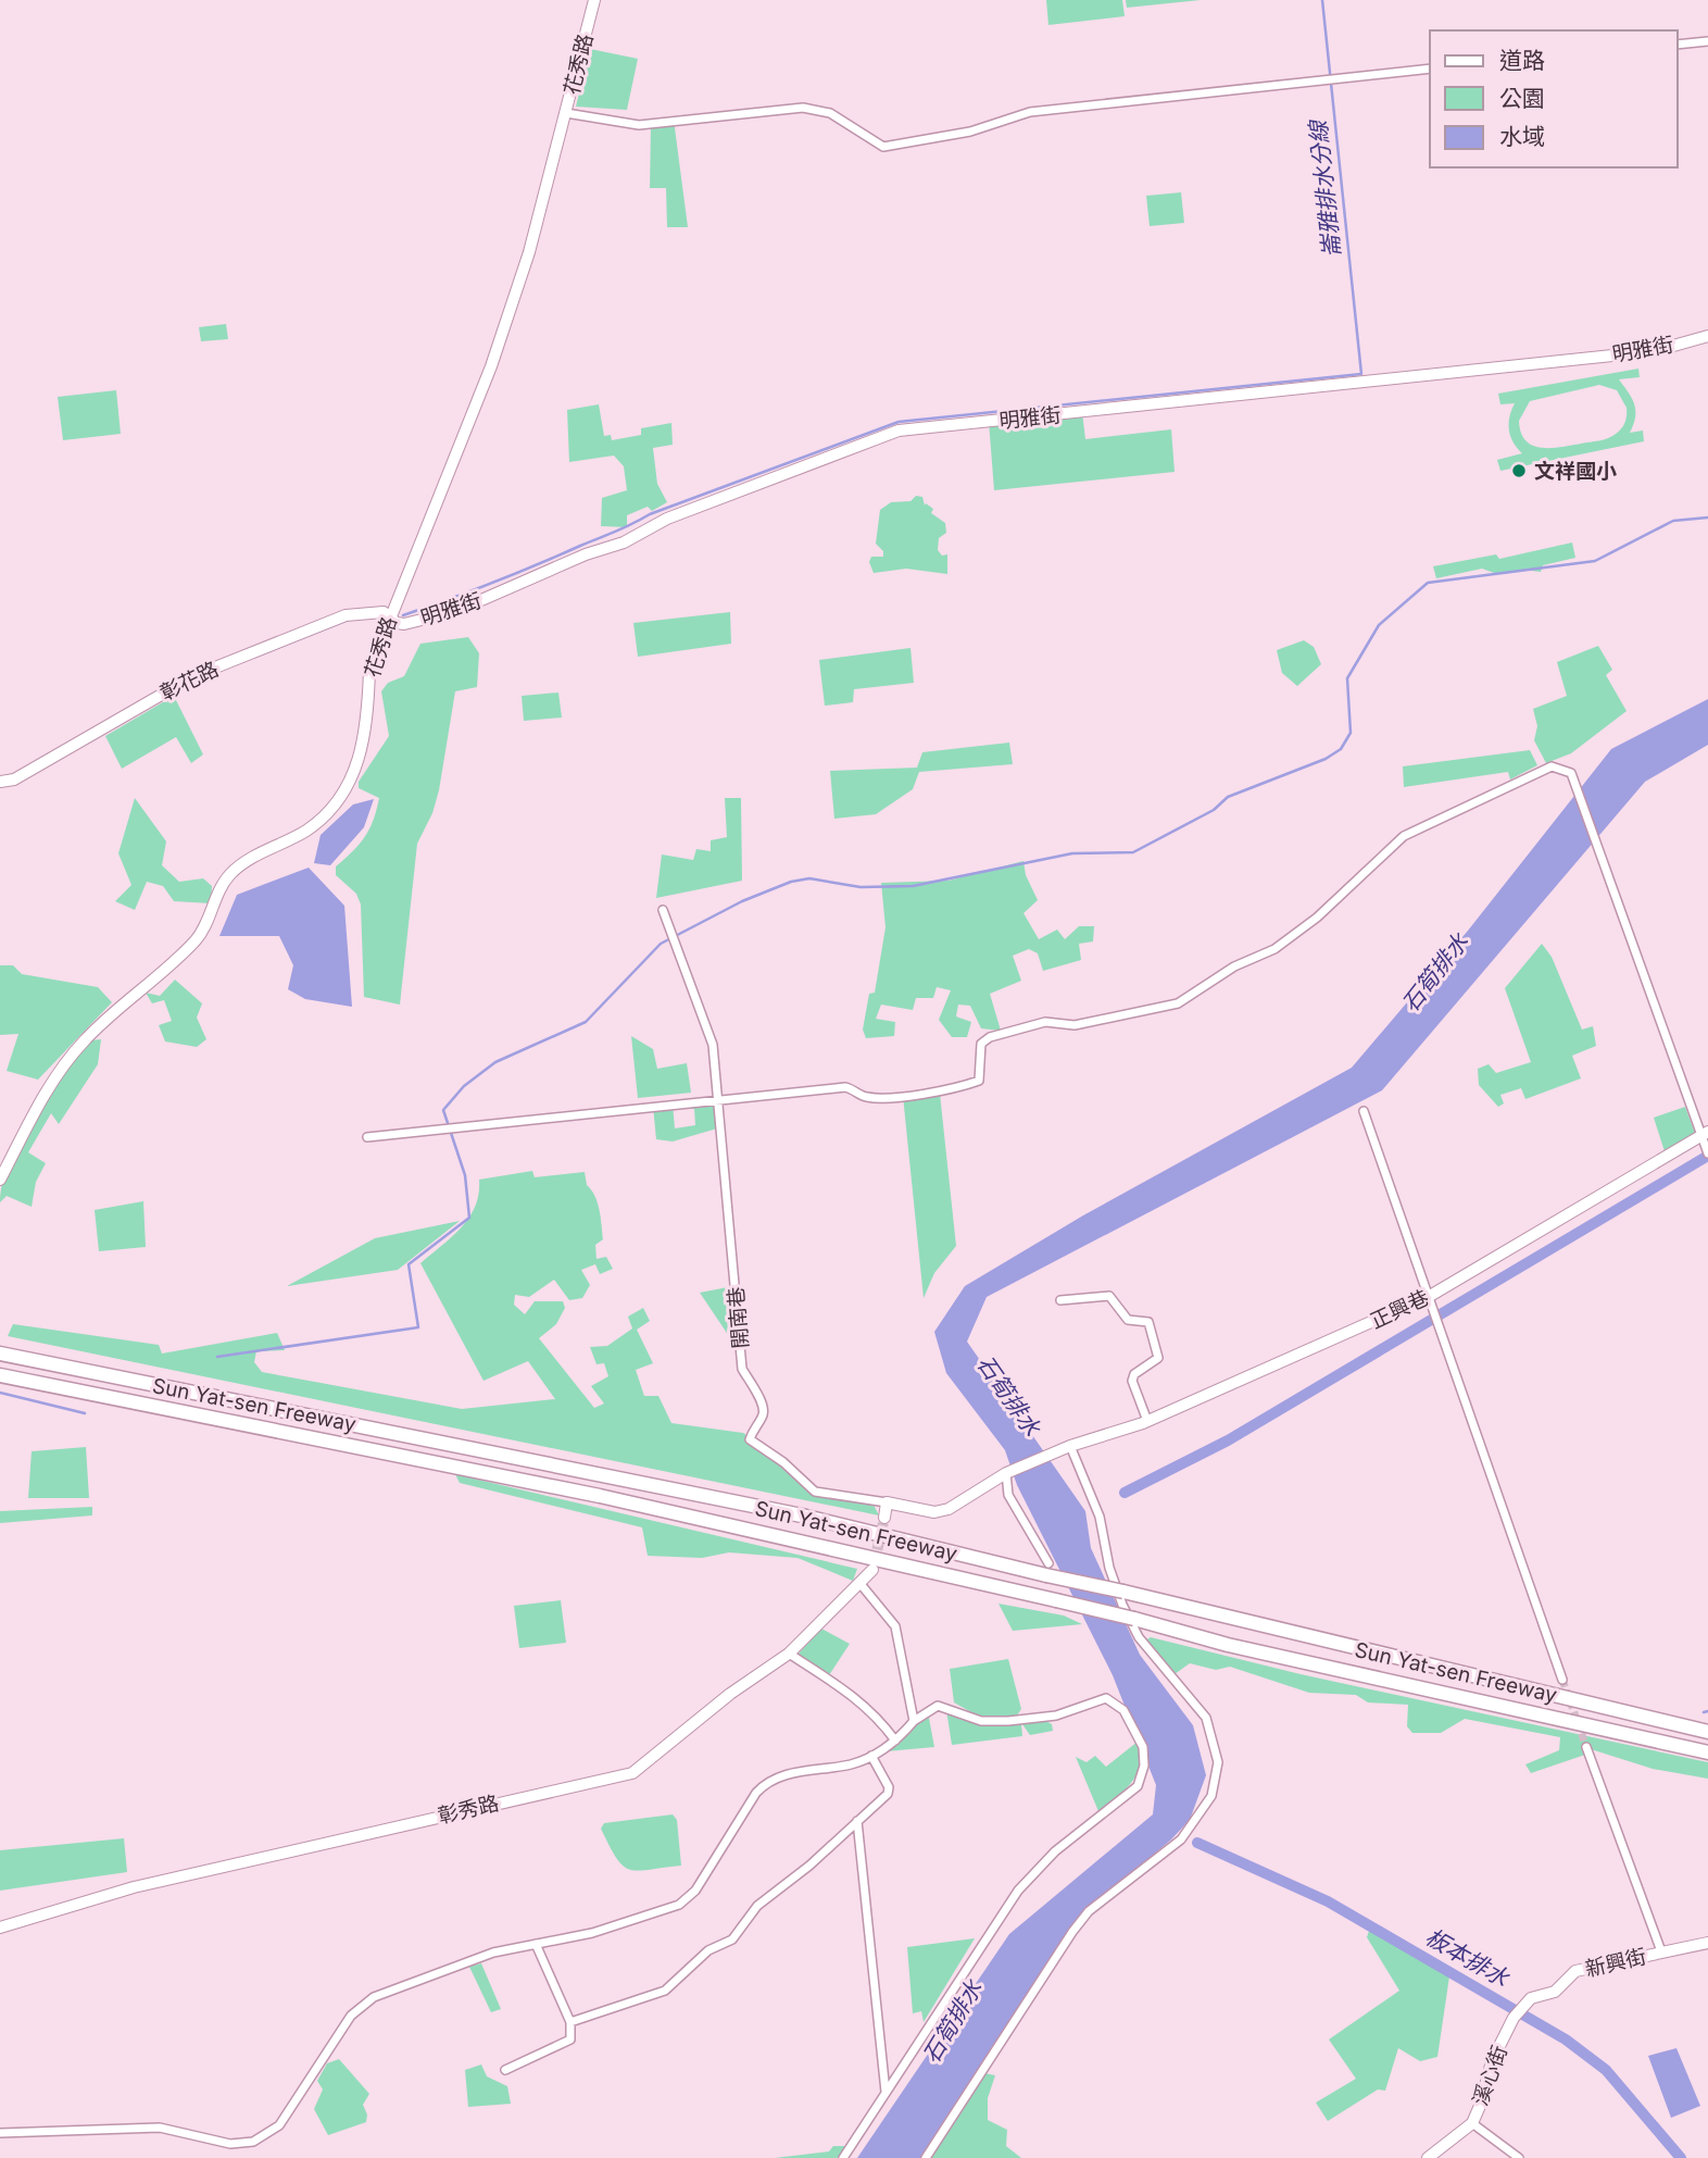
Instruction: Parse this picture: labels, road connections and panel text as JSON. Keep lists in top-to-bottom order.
{
  "streets": {
    "highway": ["Sun Yat-sen Freeway"],
    "street": [
      "花秀路",
      "明雅街",
      "彰花路",
      "正興巷",
      "開南巷",
      "彰秀路",
      "新興街",
      "溪心街"
    ]
  },
  "crossings": [
    ["花秀路", "明雅街"],
    ["花秀路", "彰花路"],
    ["明雅街", "彰花路"],
    ["正興巷", "開南巷"],
    ["新興街", "溪心街"]
  ],
  "water": ["崙雅排水分線", "石筍排水", "板本排水"],
  "places": ["文祥國小"],
  "legend": ["道路", "公園", "水域"]
}
